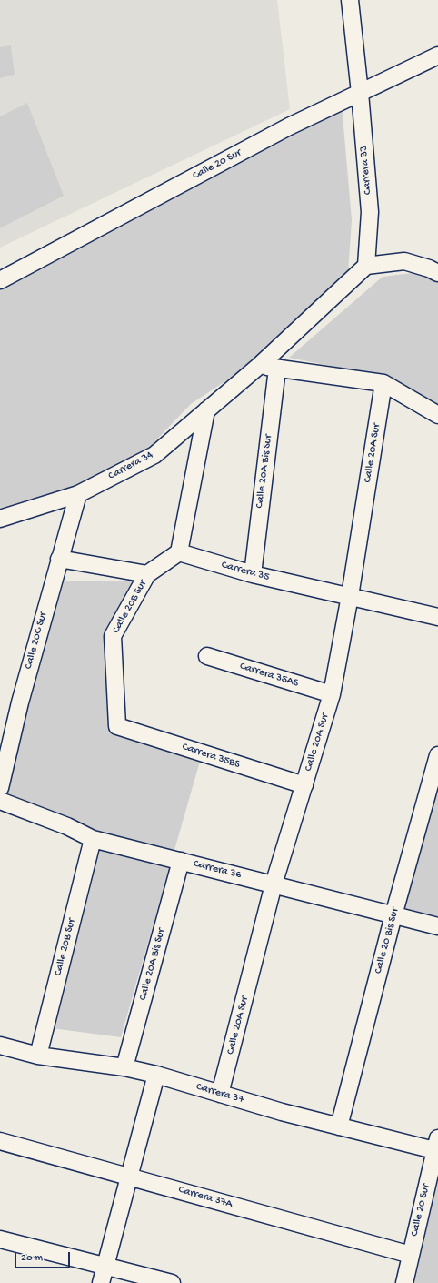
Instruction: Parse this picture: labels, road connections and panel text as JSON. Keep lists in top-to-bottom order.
{
  "streets": {
    "street": [
      "Calle 20 Sur",
      "Carrera 33",
      "Calle 20A Sur",
      "Carrera 34",
      "Calle 20A Bis Sur",
      "Carrera 35",
      "Calle 20B Sur",
      "Calle 20C Sur",
      "Carrera 35AS",
      "Carrera 35BS",
      "Carrera 36",
      "Calle 20 Bis Sur",
      "Carrera 37",
      "Carrera 37A"
    ]
  },
  "crossings": [
    ["Calle 20 Sur", "Carrera 33"],
    ["Calle 20 Sur", "Carrera 37"],
    ["Calle 20 Sur", "Carrera 37A"],
    ["Carrera 33", "Carrera 34"],
    ["Calle 20A Sur", "Carrera 35"],
    ["Calle 20A Sur", "Carrera 35AS"],
    ["Calle 20A Sur", "Carrera 35BS"],
    ["Calle 20A Sur", "Carrera 36"],
    ["Calle 20A Sur", "Carrera 37"],
    ["Carrera 34", "Calle 20C Sur"],
    ["Calle 20A Bis Sur", "Carrera 35"],
    ["Calle 20A Bis Sur", "Carrera 36"],
    ["Calle 20A Bis Sur", "Carrera 37"],
    ["Calle 20B Sur", "Carrera 35BS"],
    ["Calle 20B Sur", "Carrera 36"],
    ["Calle 20B Sur", "Carrera 37"],
    ["Carrera 36", "Calle 20 Bis Sur"],
    ["Calle 20 Bis Sur", "Carrera 37"]
  ],
  "scale_bar": "20 m"
}
